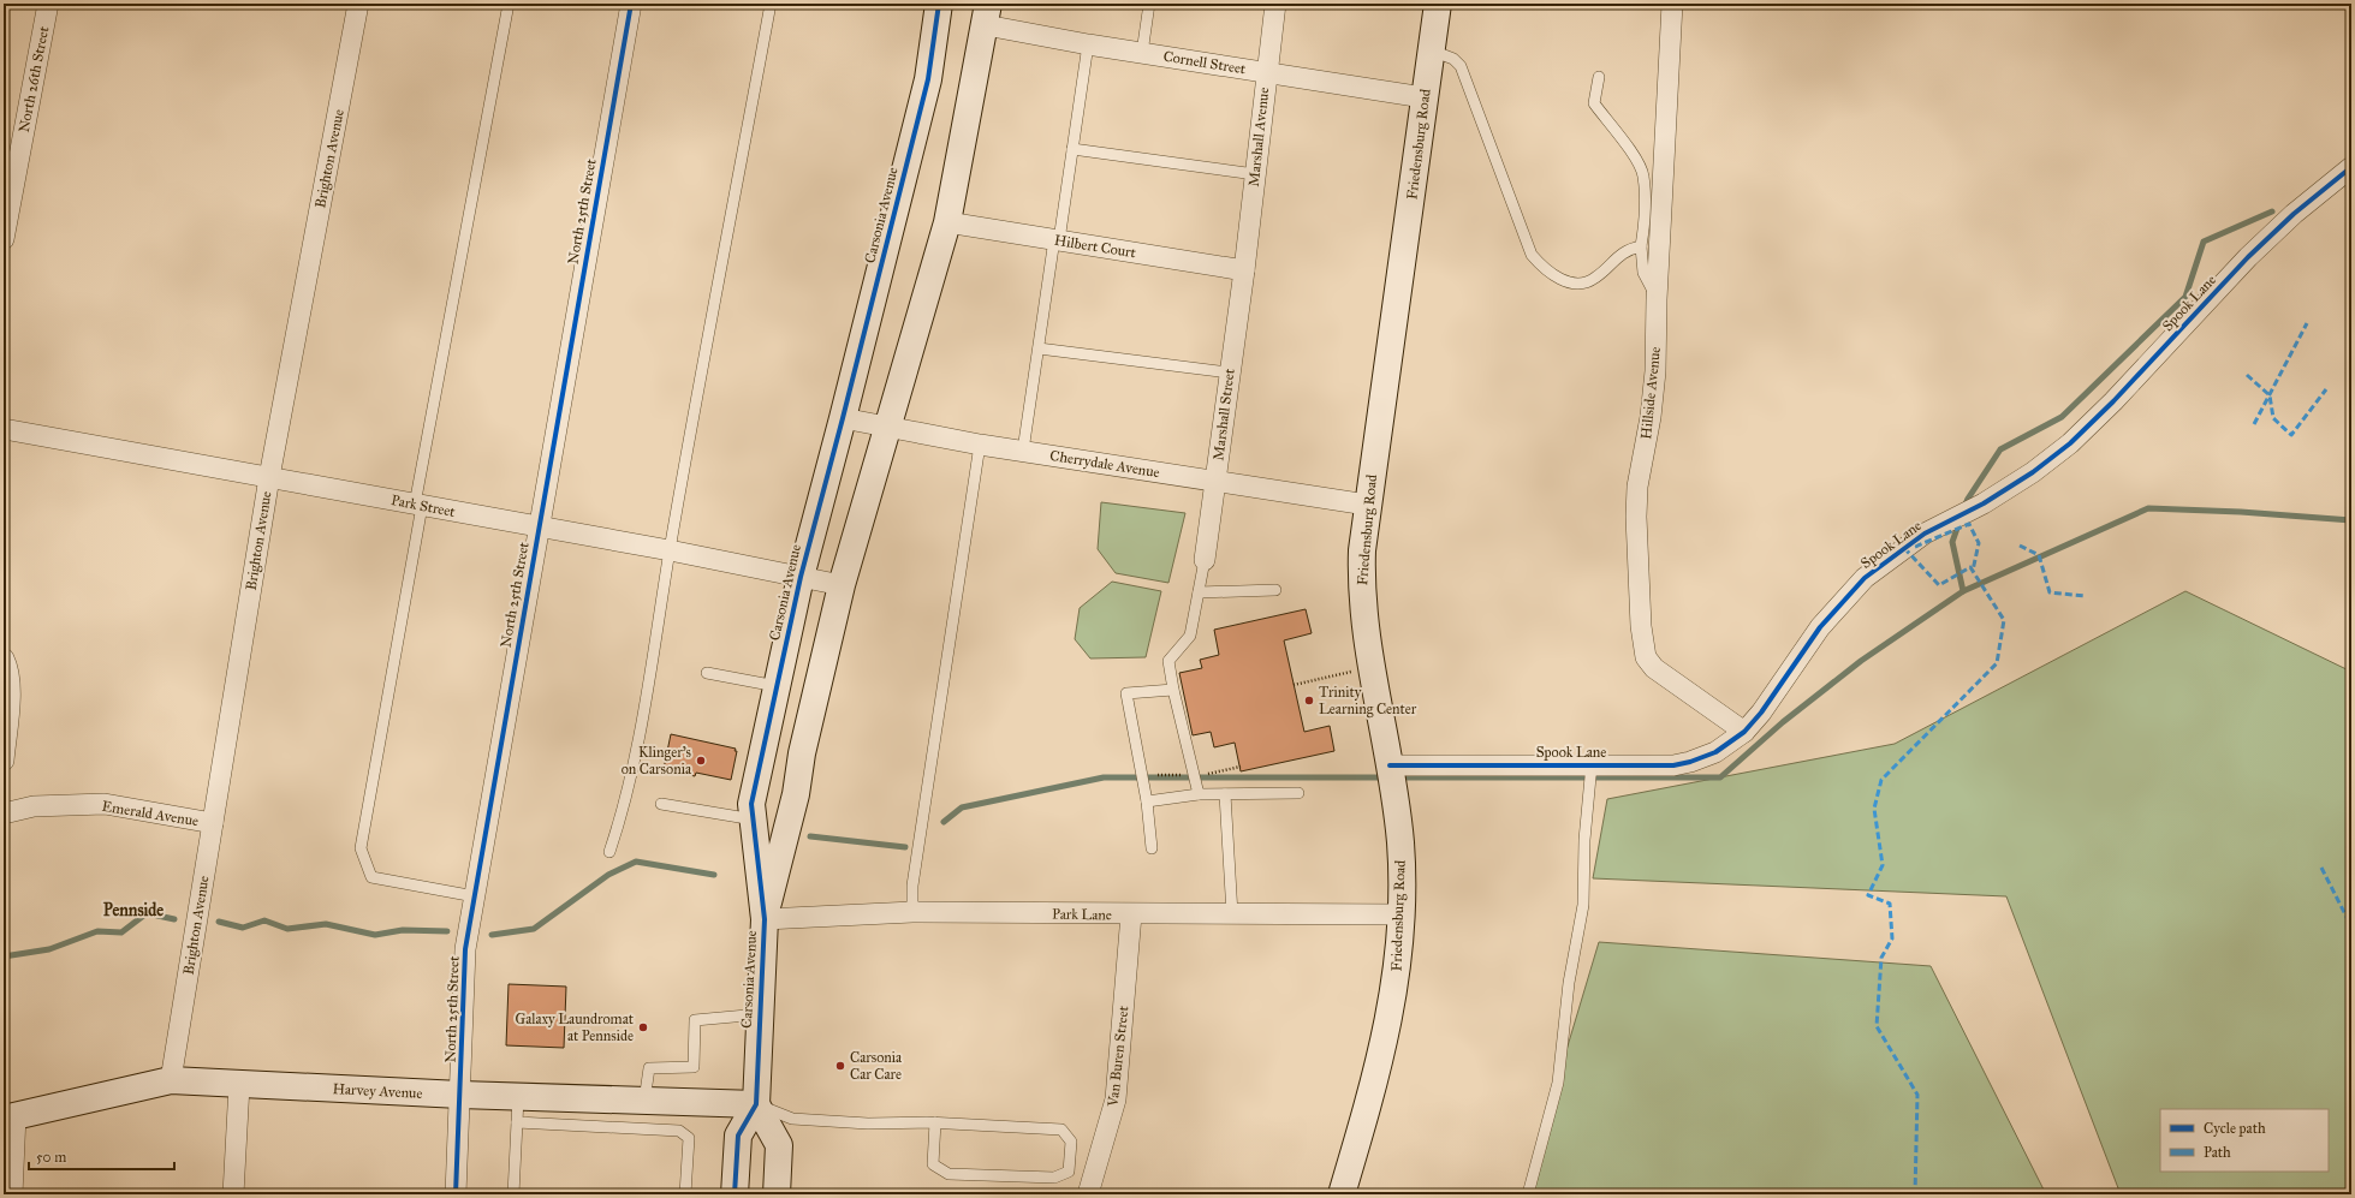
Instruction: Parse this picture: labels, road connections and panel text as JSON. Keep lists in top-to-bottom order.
{
  "streets": {
    "street": [
      "Cornell Street",
      "North 26th Street",
      "Marshall Avenue",
      "Friedensburg Road",
      "Brighton Avenue",
      "North 25th Street",
      "Carsonia Avenue",
      "Hilbert Court",
      "Spook Lane",
      "Hillside Avenue",
      "Marshall Street",
      "Cherrydale Avenue",
      "Park Street",
      "Emerald Avenue",
      "Park Lane",
      "Van Buren Street",
      "Harvey Avenue"
    ]
  },
  "crossings": [
    ["Cornell Street", "Marshall Avenue"],
    ["Cornell Street", "Friedensburg Road"],
    ["Cornell Street", "Carsonia Avenue"],
    ["Marshall Avenue", "Hilbert Court"],
    ["Marshall Avenue", "Marshall Street"],
    ["Friedensburg Road", "Spook Lane"],
    ["Friedensburg Road", "Cherrydale Avenue"],
    ["Friedensburg Road", "Park Lane"],
    ["Brighton Avenue", "Park Street"],
    ["Brighton Avenue", "Emerald Avenue"],
    ["Brighton Avenue", "Harvey Avenue"],
    ["North 25th Street", "Park Street"],
    ["North 25th Street", "Harvey Avenue"],
    ["Carsonia Avenue", "Hilbert Court"],
    ["Carsonia Avenue", "Cherrydale Avenue"],
    ["Carsonia Avenue", "Park Street"],
    ["Carsonia Avenue", "Park Lane"],
    ["Carsonia Avenue", "Harvey Avenue"],
    ["Hilbert Court", "Marshall Street"],
    ["Spook Lane", "Hillside Avenue"],
    ["Marshall Street", "Cherrydale Avenue"],
    ["Park Lane", "Van Buren Street"]
  ],
  "districts": ["Pennside"],
  "places": [
    "Trinity Learning Center",
    "Klinger's on Carsonia",
    "Galaxy Laundromat at Pennside",
    "Carsonia Car Care"
  ],
  "legend": ["Cycle path", "Path"],
  "scale_bar": "50 m"
}
